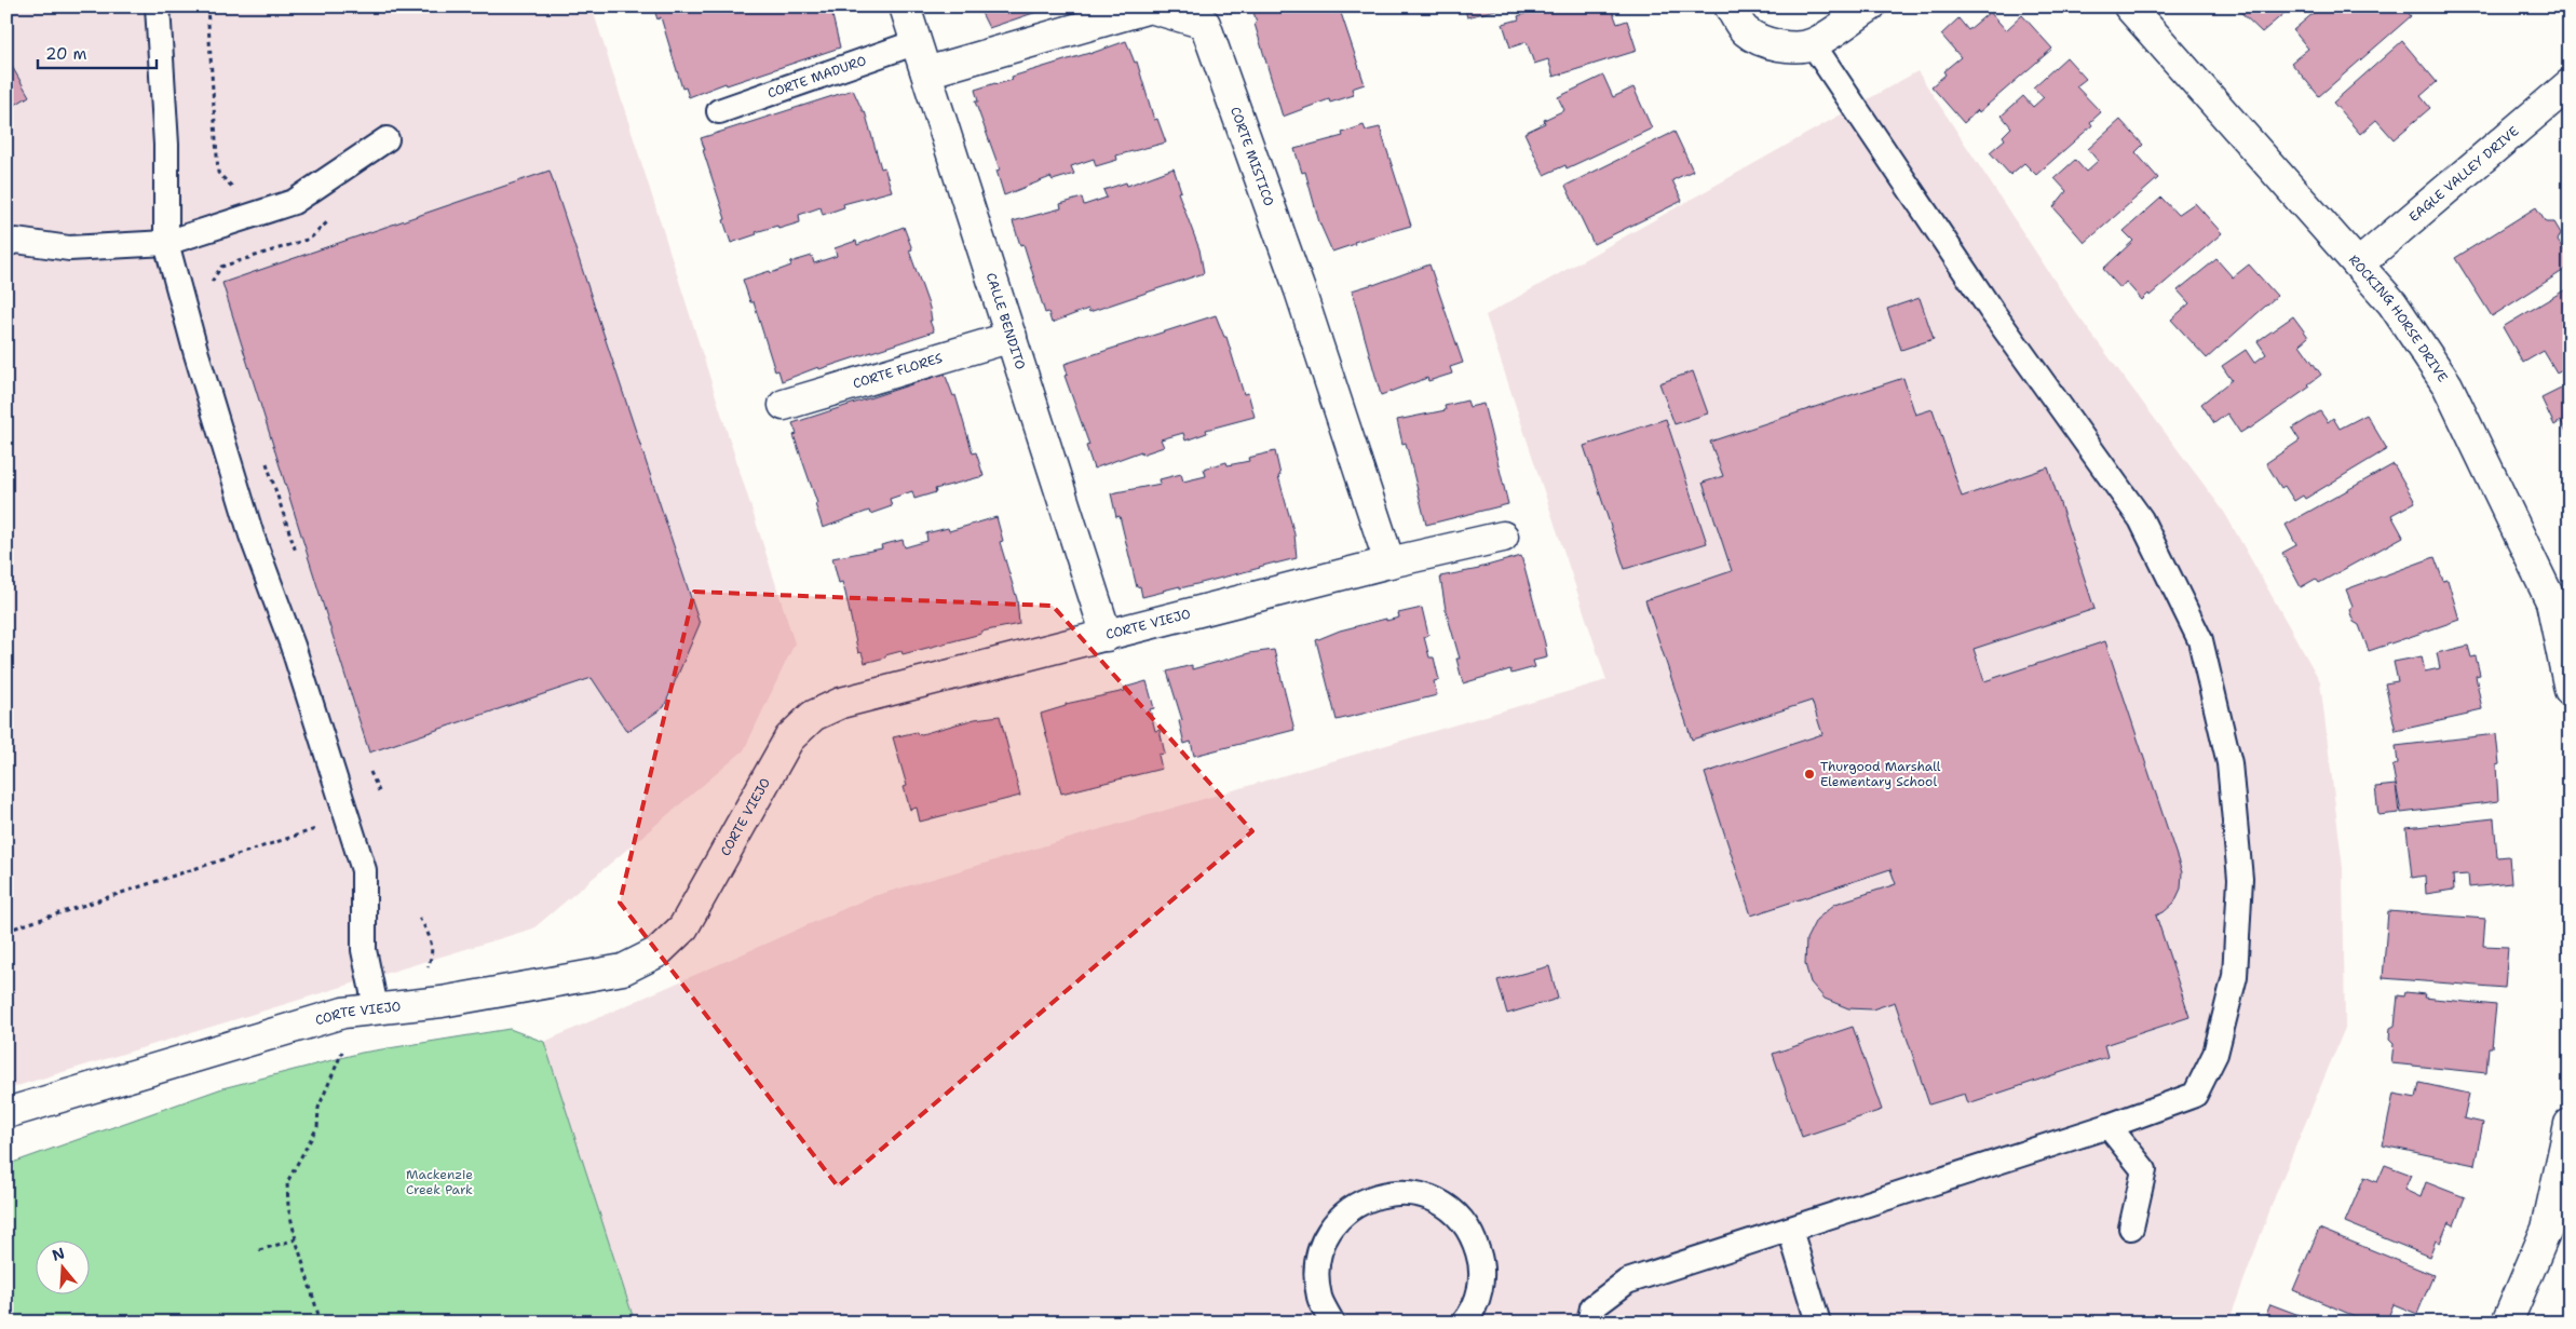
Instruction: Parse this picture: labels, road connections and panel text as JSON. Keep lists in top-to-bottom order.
{
  "streets": {
    "street": [
      "CORTE MISTICO",
      "EAGLE VALLEY DRIVE",
      "ROCKING HORSE DRIVE",
      "CALLE BENDITO",
      "CORTE FLORES",
      "CORTE VIEJO"
    ],
    "lane": ["CORTE MADURO"]
  },
  "crossings": [
    ["CORTE MADURO", "CALLE BENDITO"],
    ["CORTE MISTICO", "CALLE BENDITO"],
    ["CORTE MISTICO", "CORTE VIEJO"],
    ["EAGLE VALLEY DRIVE", "ROCKING HORSE DRIVE"],
    ["CALLE BENDITO", "CORTE FLORES"],
    ["CALLE BENDITO", "CORTE VIEJO"]
  ],
  "parks": ["Mackenzie Creek Park"],
  "places": ["Thurgood Marshall Elementary School"],
  "scale_bar": "20 m",
  "north": "top"
}
